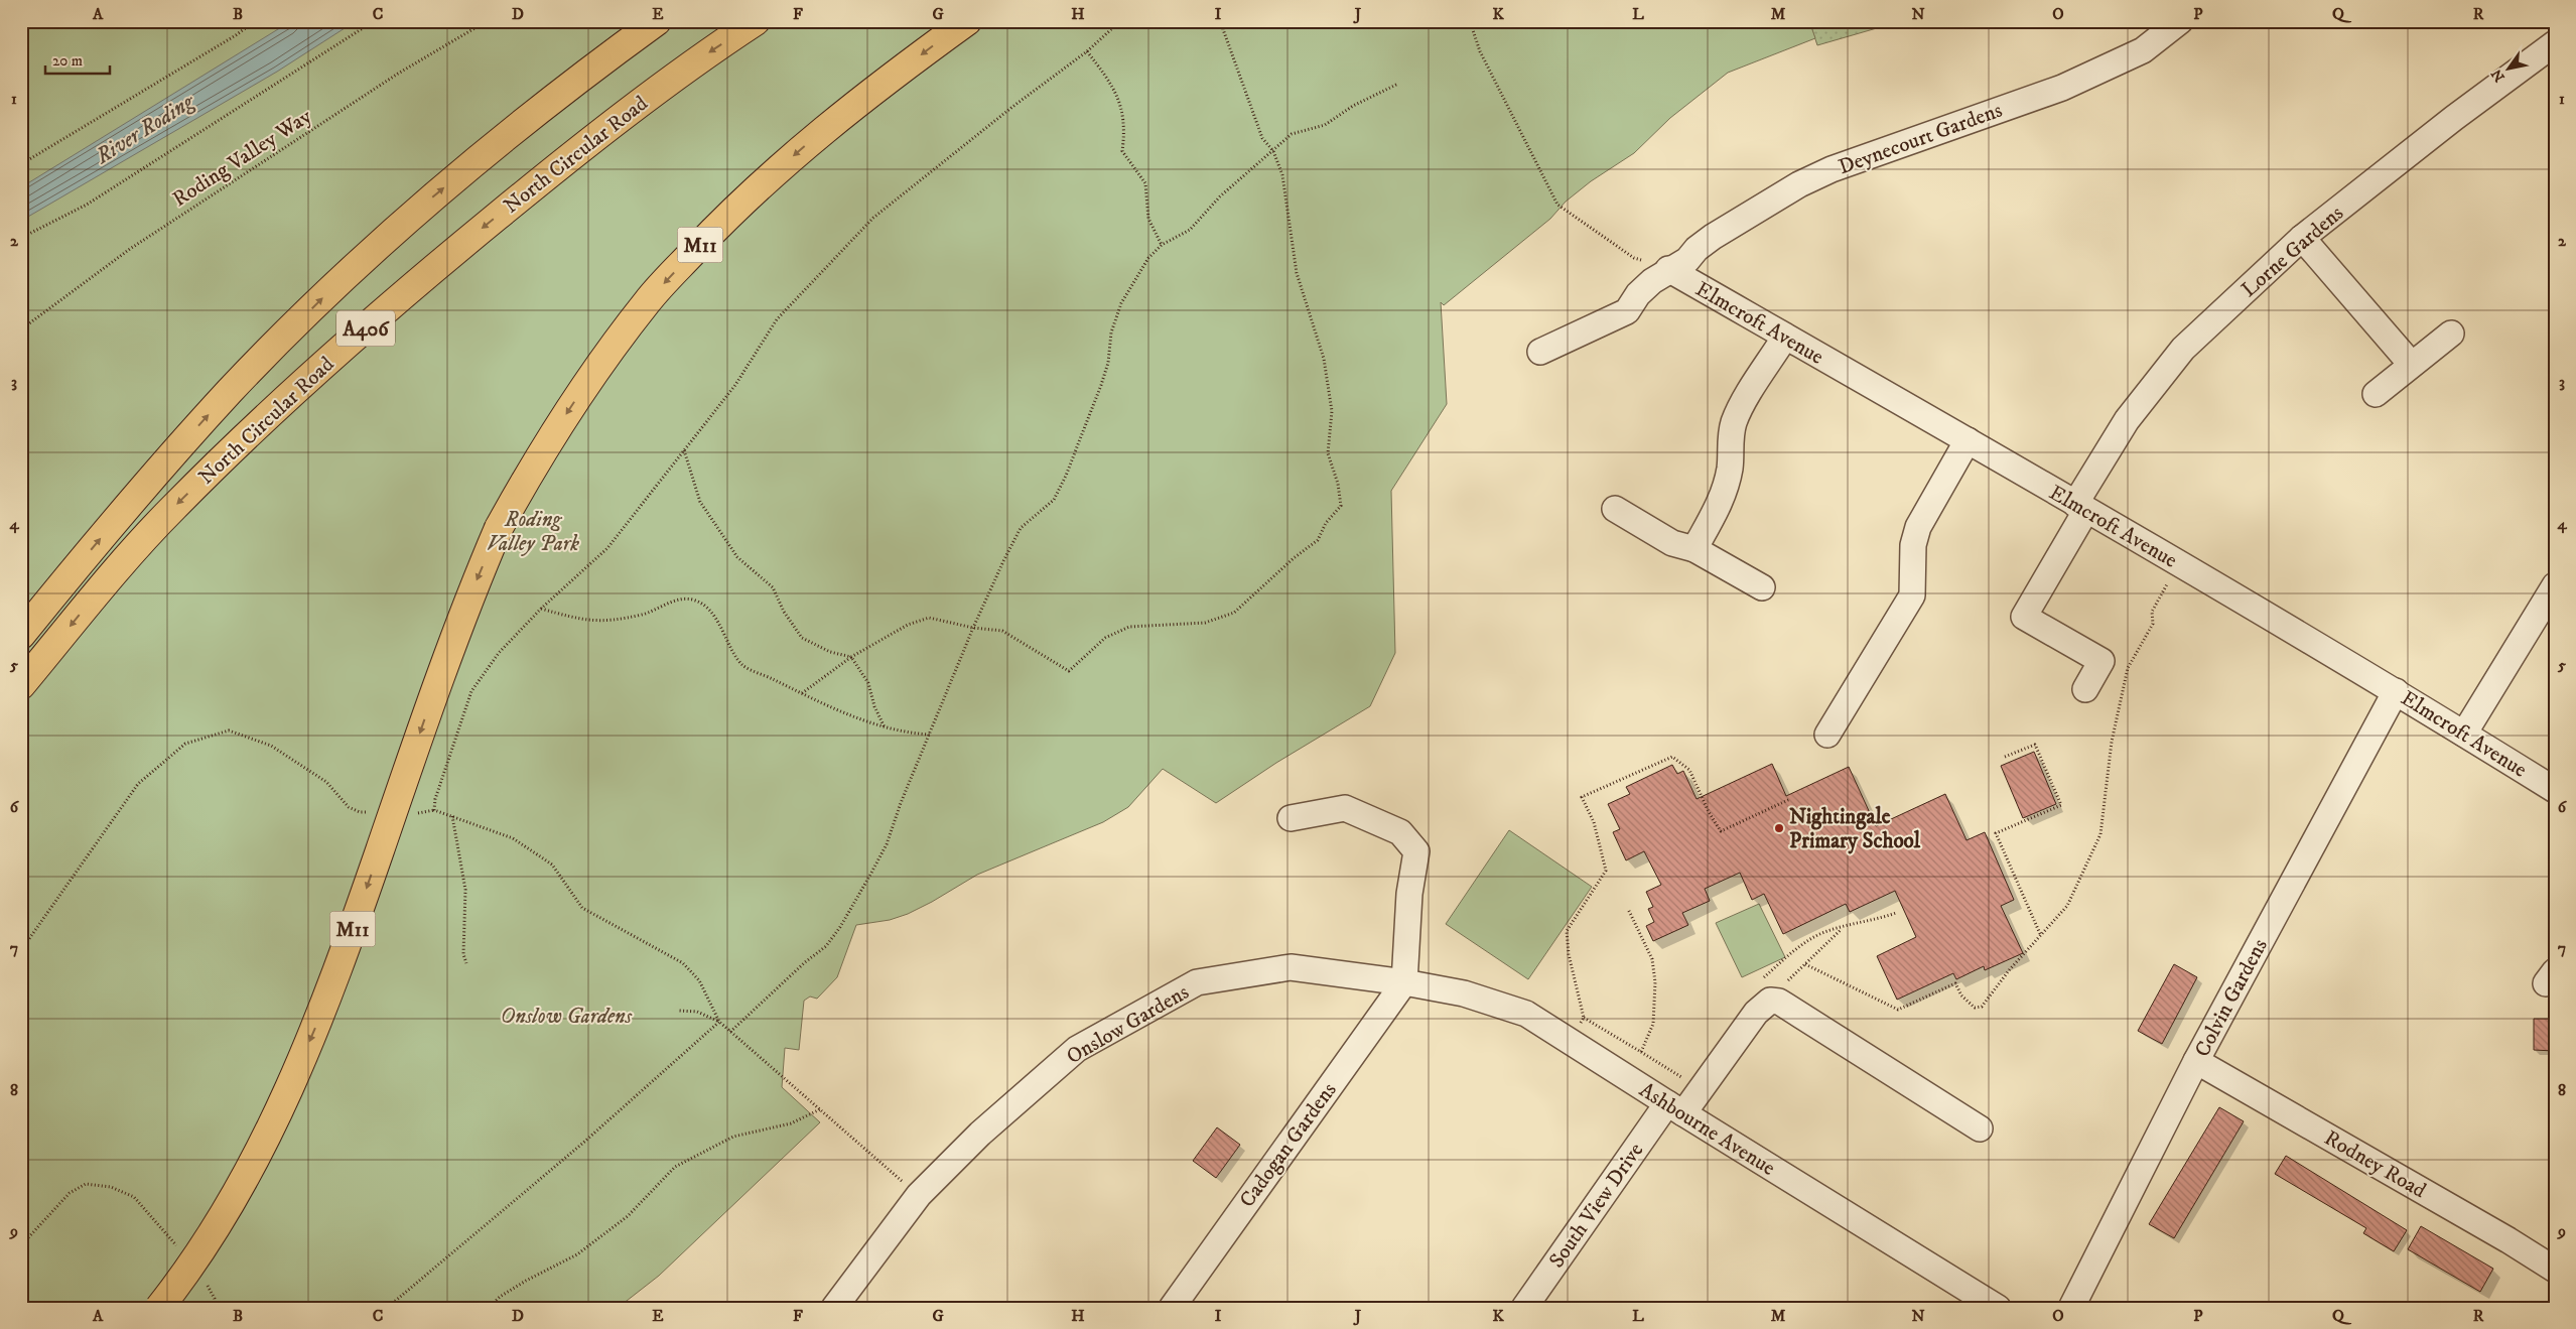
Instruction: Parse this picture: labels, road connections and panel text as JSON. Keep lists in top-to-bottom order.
{
  "streets": {
    "highway": ["North Circular Road", "M11", "A406"],
    "street": [
      "Deynecourt Gardens",
      "Lorne Gardens",
      "Elmcroft Avenue",
      "Colvin Gardens",
      "Onslow Gardens",
      "Ashbourne Avenue",
      "Cadogan Gardens",
      "Rodney Road",
      "South View Drive"
    ],
    "path": ["Roding Valley Way"]
  },
  "crossings": [
    ["Deynecourt Gardens", "Elmcroft Avenue"],
    ["Lorne Gardens", "Elmcroft Avenue"],
    ["Elmcroft Avenue", "Colvin Gardens"],
    ["Colvin Gardens", "Rodney Road"],
    ["Onslow Gardens", "Ashbourne Avenue"],
    ["Onslow Gardens", "Cadogan Gardens"],
    ["Ashbourne Avenue", "Cadogan Gardens"],
    ["Ashbourne Avenue", "South View Drive"]
  ],
  "water": ["River Roding"],
  "parks": ["Roding Valley Park", "Onslow Gardens"],
  "places": ["Nightingale Primary School"],
  "scale_bar": "20 m",
  "north": "bottom left",
  "grid": {
    "columns": [
      "A",
      "B",
      "C",
      "D",
      "E",
      "F",
      "G",
      "H",
      "I",
      "J",
      "K",
      "L",
      "M",
      "N",
      "O",
      "P",
      "Q",
      "R"
    ],
    "rows": [
      "1",
      "2",
      "3",
      "4",
      "5",
      "6",
      "7",
      "8",
      "9"
    ]
  }
}
